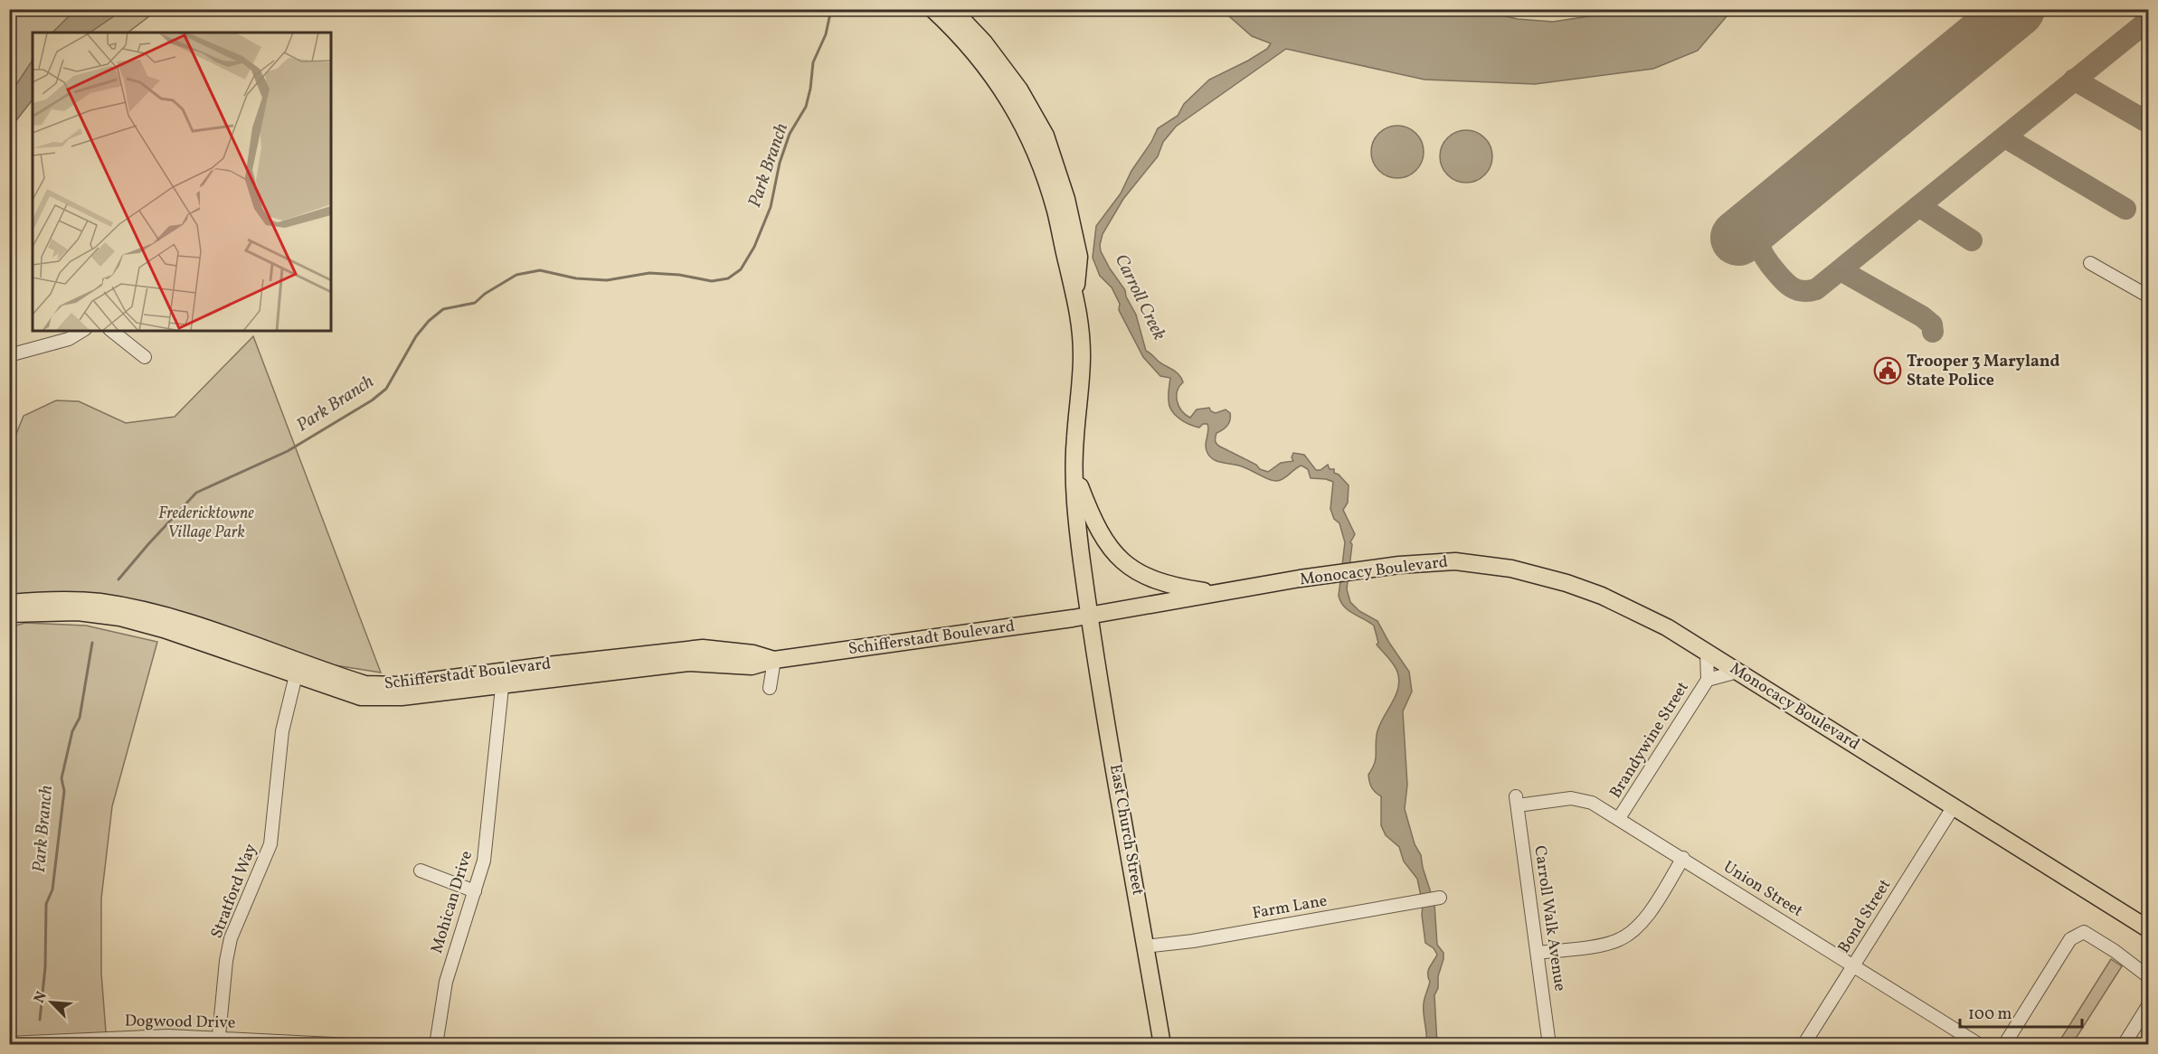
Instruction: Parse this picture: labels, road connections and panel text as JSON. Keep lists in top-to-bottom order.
{
  "streets": {
    "main road": ["Monocacy Boulevard", "Schifferstadt Boulevard", "East Church Street"],
    "street": [
      "Brandywine Street",
      "Union Street",
      "Stratford Way",
      "Mohican Drive",
      "Farm Lane",
      "Bond Street",
      "Carroll Walk Avenue",
      "Dogwood Drive"
    ]
  },
  "crossings": [
    ["Monocacy Boulevard", "Schifferstadt Boulevard"],
    ["Monocacy Boulevard", "Brandywine Street"],
    ["Monocacy Boulevard", "East Church Street"],
    ["Monocacy Boulevard", "Bond Street"],
    ["Schifferstadt Boulevard", "East Church Street"],
    ["Schifferstadt Boulevard", "Stratford Way"],
    ["Schifferstadt Boulevard", "Mohican Drive"],
    ["Brandywine Street", "Union Street"],
    ["East Church Street", "Farm Lane"],
    ["Union Street", "Bond Street"],
    ["Union Street", "Carroll Walk Avenue"],
    ["Stratford Way", "Dogwood Drive"]
  ],
  "water": ["Park Branch", "Carroll Creek"],
  "parks": ["Fredericktowne Village Park"],
  "places": {
    "public building": ["Trooper 3 Maryland State Police"]
  },
  "scale_bar": "100 m",
  "north": "top left"
}
